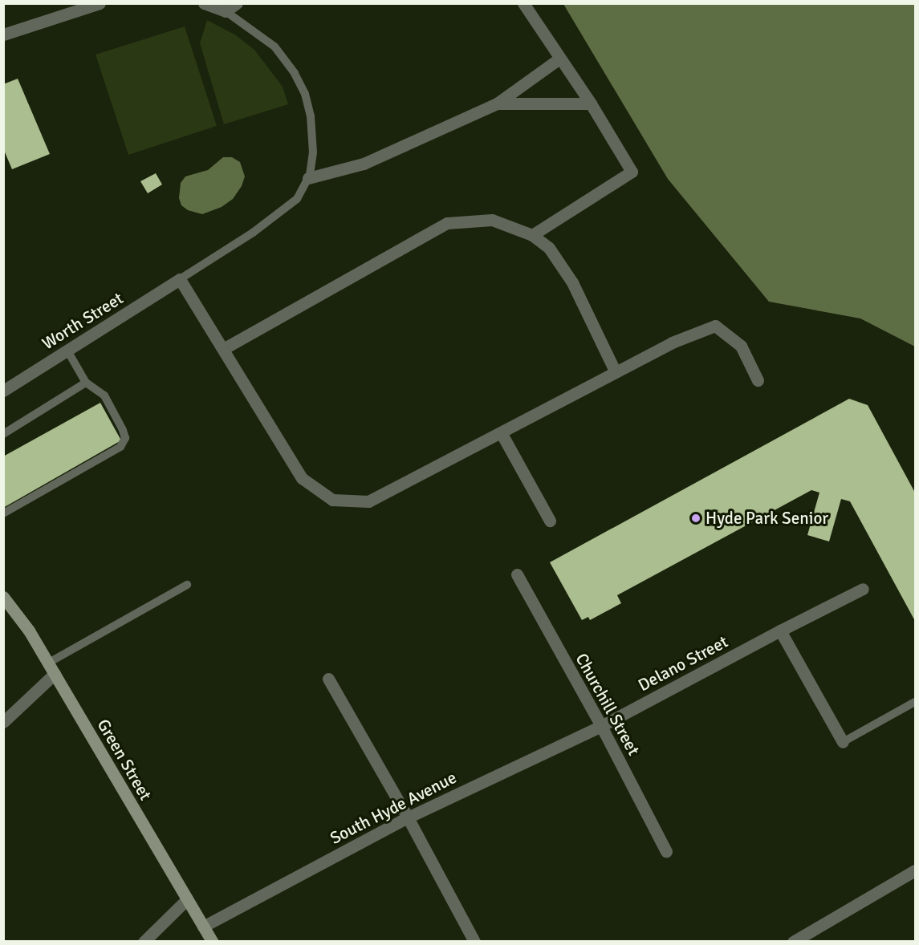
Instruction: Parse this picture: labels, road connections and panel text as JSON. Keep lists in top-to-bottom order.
{
  "streets": {
    "street": [
      "Worth Street",
      "Delano Street",
      "Churchill Street",
      "Green Street",
      "South Hyde Avenue"
    ]
  },
  "crossings": [
    ["Delano Street", "Churchill Street"],
    ["Delano Street", "South Hyde Avenue"],
    ["Churchill Street", "South Hyde Avenue"],
    ["Green Street", "South Hyde Avenue"]
  ],
  "places": ["Hyde Park Senior"]
}
